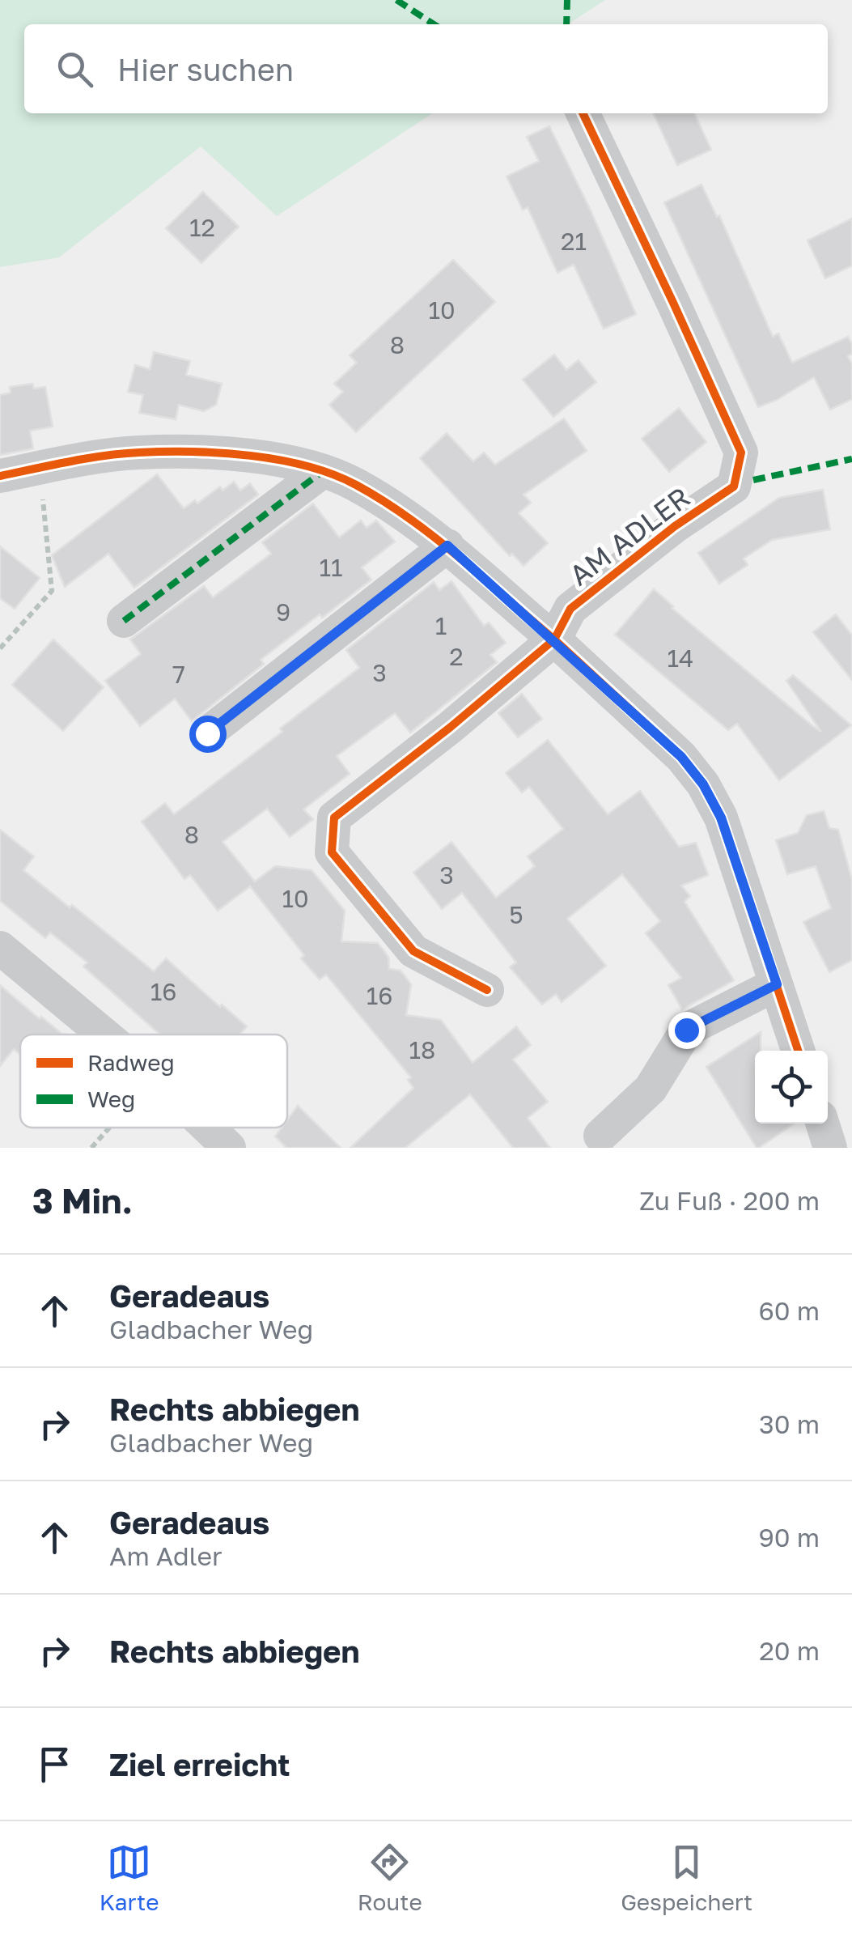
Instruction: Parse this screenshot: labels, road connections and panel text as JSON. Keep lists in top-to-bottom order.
{
  "streets": {
    "street": ["AM ADLER"]
  },
  "house_numbers": [
    "12",
    "21",
    "10",
    "8",
    "11",
    "9",
    "1",
    "2",
    "14",
    "3",
    "7",
    "8",
    "3",
    "10",
    "5",
    "16",
    "16",
    "18"
  ],
  "legend": ["Radweg", "Weg"],
  "page": {
    "search": "Hier suchen",
    "heading": ["3 Min.", "Zu Fuß · 200 m"],
    "list": [
      ["Geradeaus", "Gladbacher Weg", "60 m"],
      ["Rechts abbiegen", "Gladbacher Weg", "30 m"],
      ["Geradeaus", "Am Adler", "90 m"],
      ["Rechts abbiegen", "20 m"],
      "Ziel erreicht"
    ],
    "nav": ["Karte", "Route", "Gespeichert"]
  }
}
